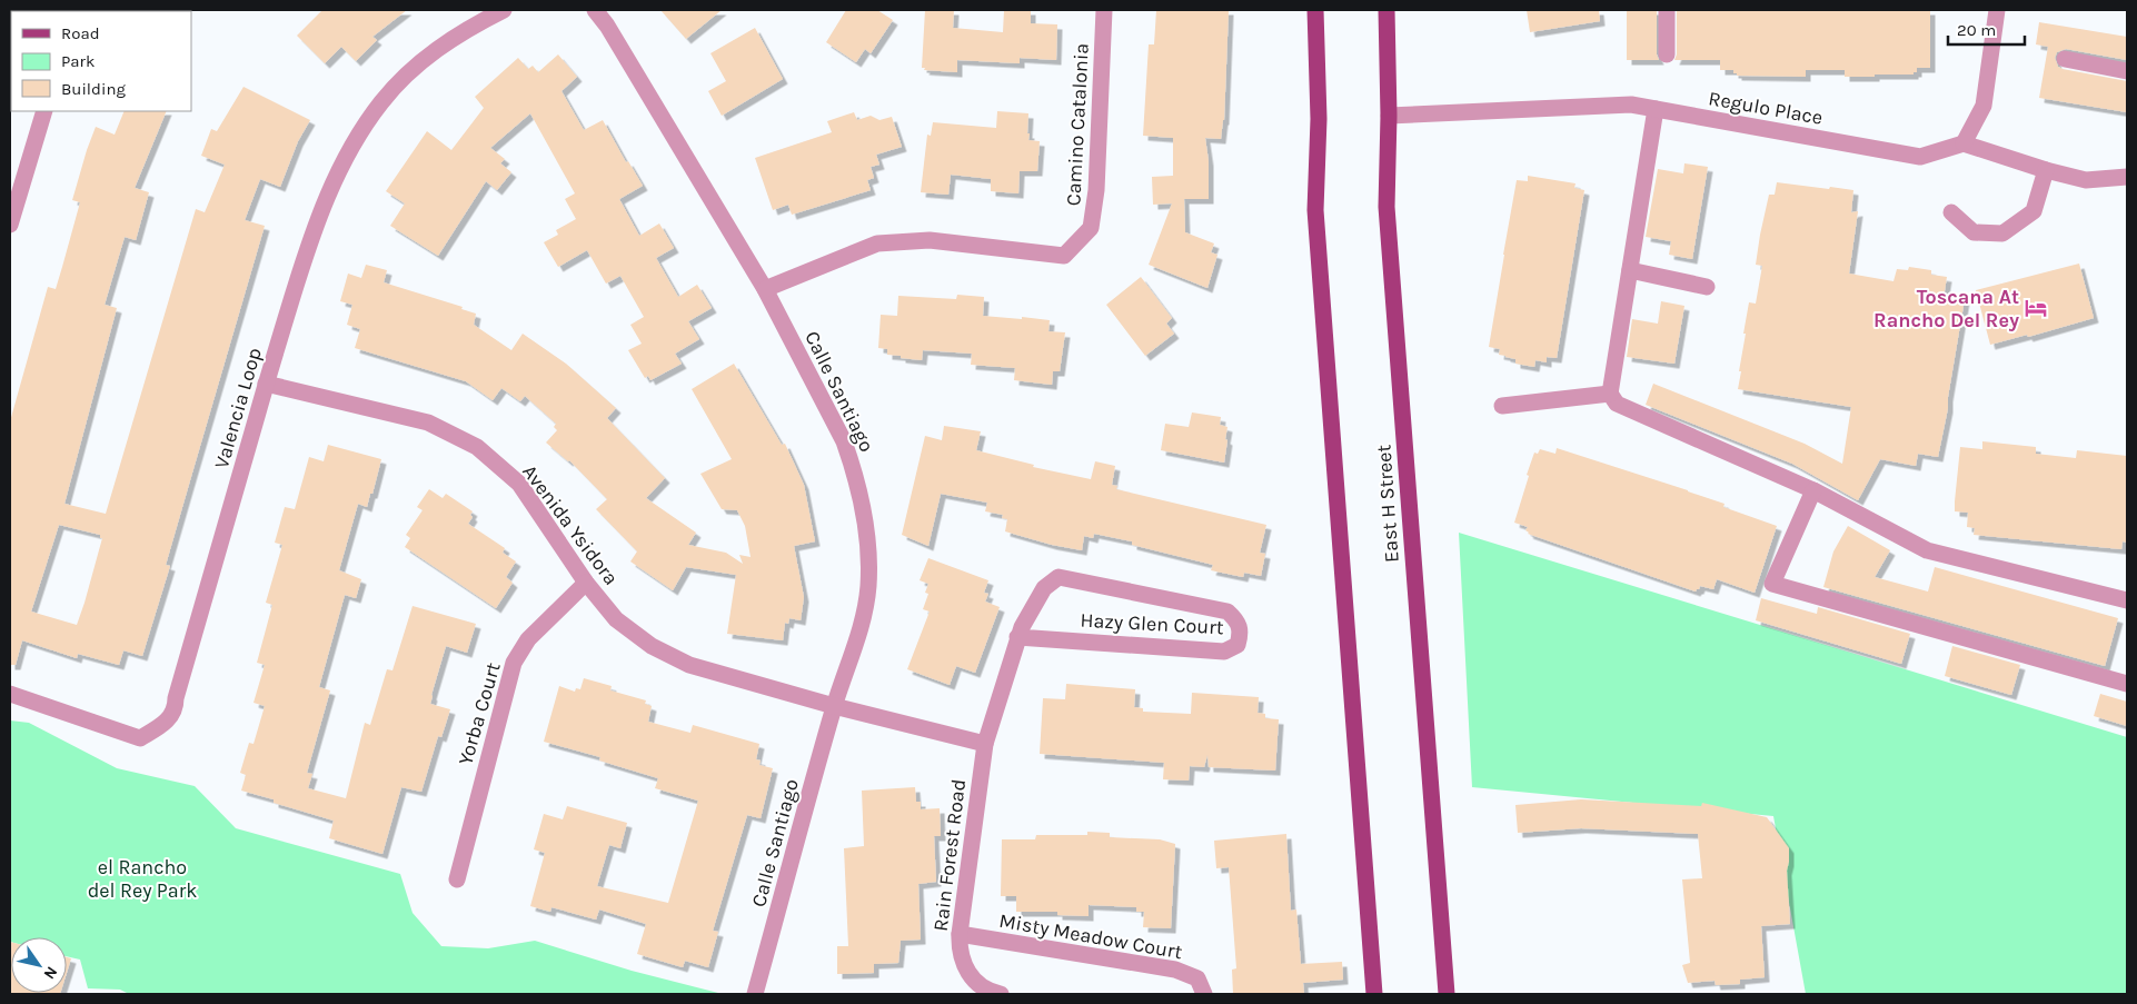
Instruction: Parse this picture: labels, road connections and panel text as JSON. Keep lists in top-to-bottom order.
{
  "streets": {
    "main road": ["East H Street"],
    "street": [
      "Regulo Place",
      "Camino Catalonia",
      "Calle Santiago",
      "Valencia Loop",
      "Avenida Ysidora",
      "Hazy Glen Court",
      "Yorba Court",
      "Rain Forest Road",
      "Misty Meadow Court"
    ]
  },
  "crossings": [
    ["Regulo Place", "East H Street"],
    ["Camino Catalonia", "Calle Santiago"],
    ["Calle Santiago", "Avenida Ysidora"],
    ["Valencia Loop", "Avenida Ysidora"],
    ["Avenida Ysidora", "Yorba Court"],
    ["Hazy Glen Court", "Rain Forest Road"],
    ["Rain Forest Road", "Misty Meadow Court"]
  ],
  "parks": ["el Rancho del Rey Park"],
  "places": {
    "hotel": ["Toscana At Rancho Del Rey"]
  },
  "legend": ["Road", "Park", "Building"],
  "scale_bar": "20 m",
  "north": "bottom right"
}
